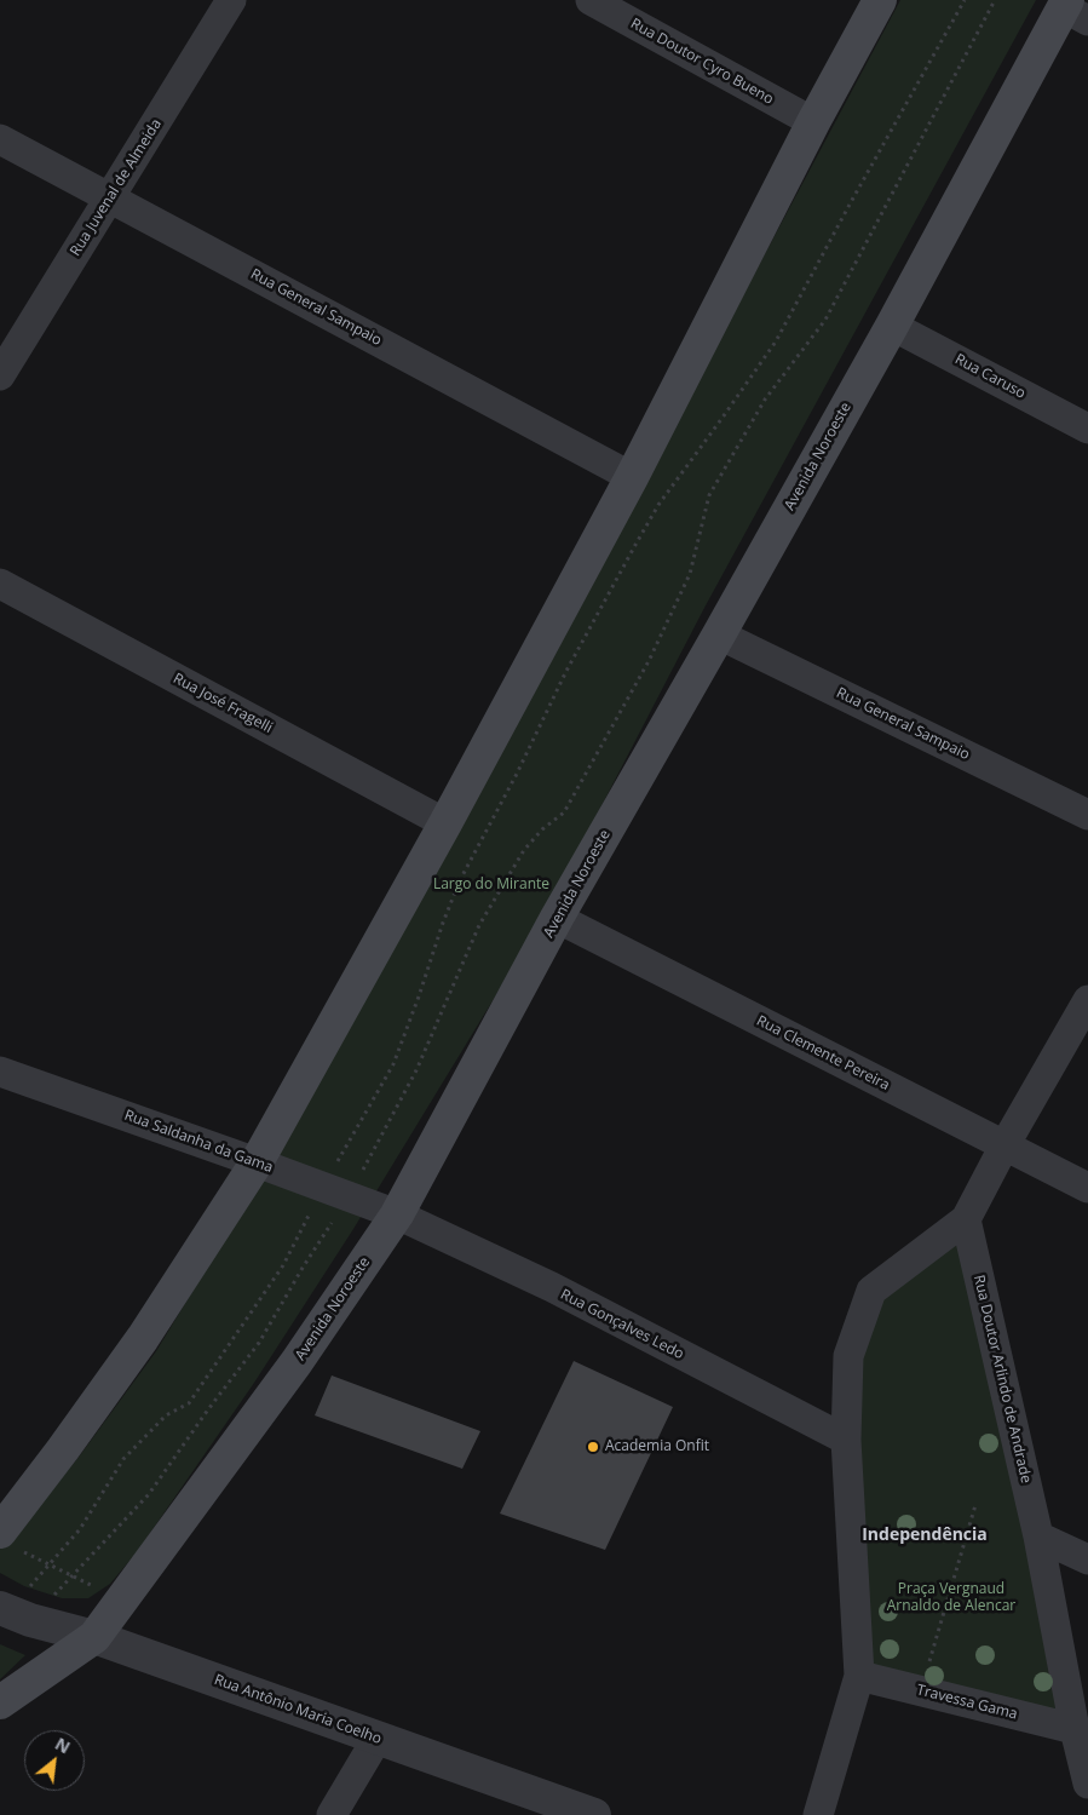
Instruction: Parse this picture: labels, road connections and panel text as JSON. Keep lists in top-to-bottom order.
{
  "streets": {
    "main road": ["Avenida Noroeste"],
    "street": [
      "Rua Doutor Cyro Bueno",
      "Rua Juvenal de Almeida",
      "Rua General Sampaio",
      "Rua Caruso",
      "Rua José Fragelli",
      "Rua Clemente Pereira",
      "Rua Saldanha da Gama",
      "Rua Gonçalves Ledo",
      "Rua Doutor Arlindo de Andrade",
      "Travessa Gama",
      "Rua Antônio Maria Coelho"
    ]
  },
  "crossings": [
    ["Rua Juvenal de Almeida", "Rua General Sampaio"],
    ["Rua General Sampaio", "Avenida Noroeste"],
    ["Rua Caruso", "Avenida Noroeste"],
    ["Avenida Noroeste", "Rua Clemente Pereira"],
    ["Avenida Noroeste", "Rua Saldanha da Gama"],
    ["Avenida Noroeste", "Rua Gonçalves Ledo"],
    ["Avenida Noroeste", "Rua Antônio Maria Coelho"],
    ["Rua Saldanha da Gama", "Rua Gonçalves Ledo"],
    ["Rua Doutor Arlindo de Andrade", "Travessa Gama"]
  ],
  "districts": ["Independência"],
  "parks": ["Largo do Mirante", "Praça Vergnaud Arnaldo de Alencar"],
  "places": ["Academia Onfit"],
  "north": "top right"
}
